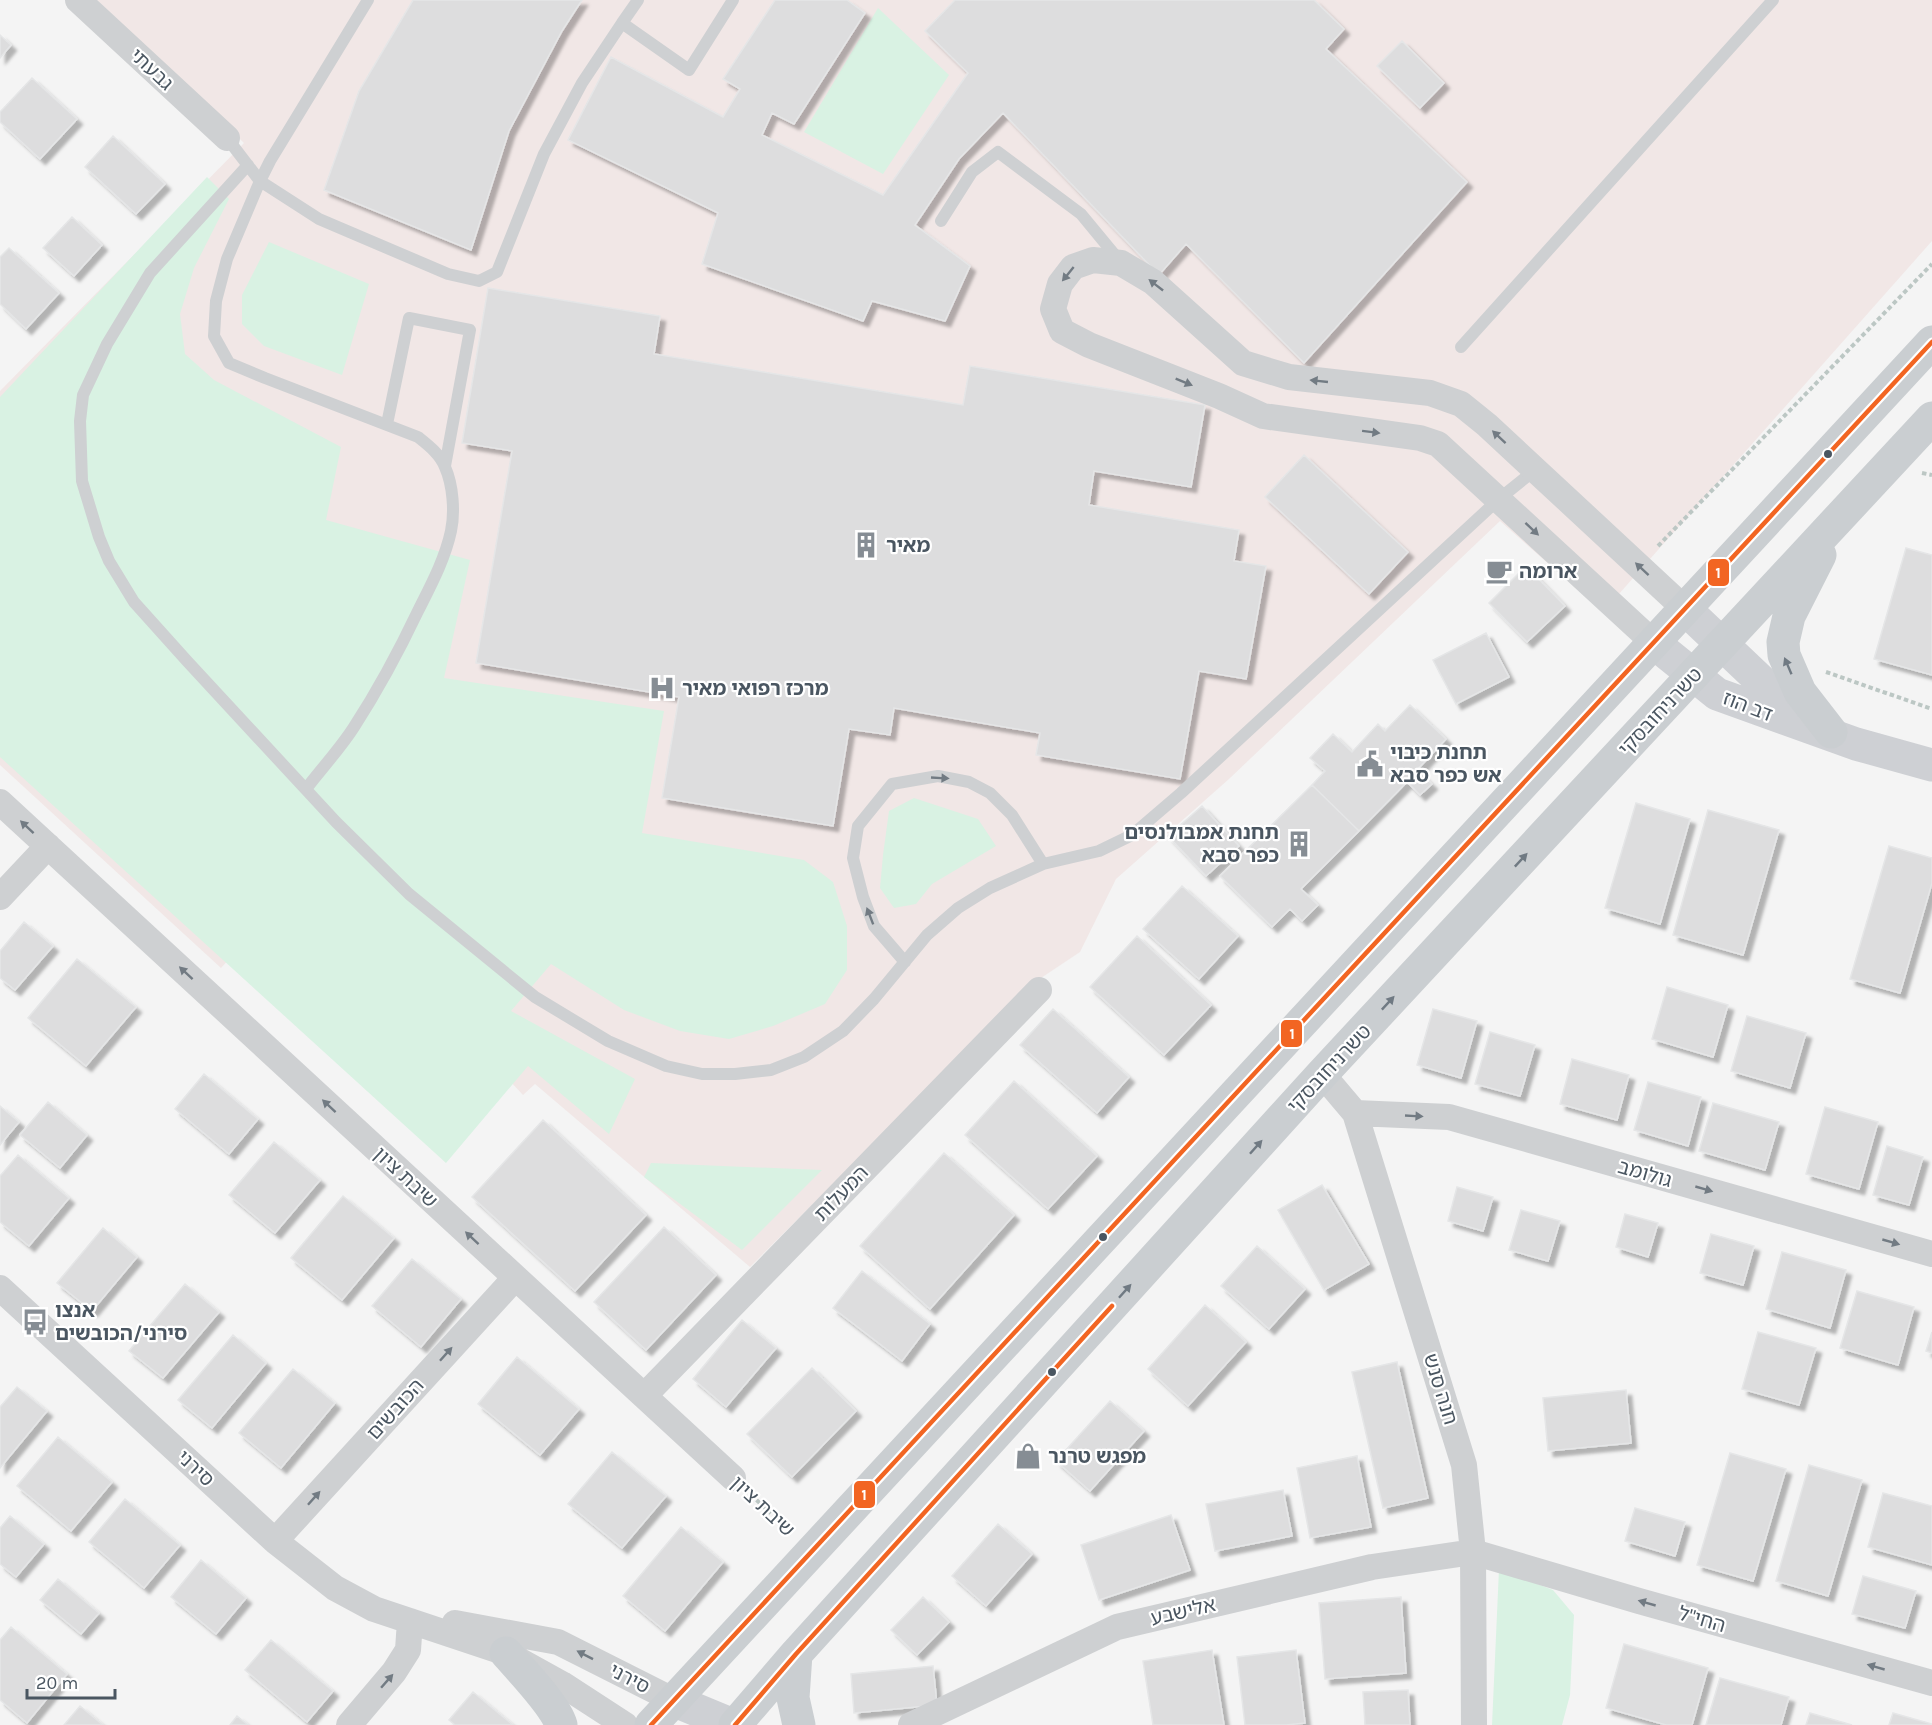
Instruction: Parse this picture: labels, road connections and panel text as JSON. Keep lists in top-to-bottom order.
{
  "streets": {
    "main road": ["טשרניחובסקי"],
    "street": [
      "גבעתי",
      "דב הוז",
      "גולומב",
      "שיבת ציון",
      "המעלות",
      "חנה סנש",
      "הכובשים",
      "סירני",
      "אלישבע",
      "החי\"ל"
    ]
  },
  "crossings": [
    ["דב הוז", "טשרניחובסקי"],
    ["טשרניחובסקי", "חנה סנש"],
    ["גולומב", "חנה סנש"],
    ["שיבת ציון", "המעלות"],
    ["שיבת ציון", "הכובשים"],
    ["חנה סנש", "אלישבע"],
    ["חנה סנש", "החי\"ל"],
    ["הכובשים", "סירני"],
    ["אלישבע", "החי\"ל"]
  ],
  "one_way": [
    "גולומב",
    "שיבת ציון",
    "הכובשים",
    "החי\"ל"
  ],
  "places": {
    "building": ["מאיר", "תחנת אמבולנסים כפר סבא"],
    "cafe": ["ארומה"],
    "hospital": ["מרכז רפואי מאיר"],
    "public building": ["תחנת כיבוי אש כפר סבא"],
    "bus stop": ["אנצו סירני/הכובשים"],
    "shop": ["מפגש טרנר"]
  },
  "lines": ["transit line 1"],
  "scale_bar": "20 m"
}
